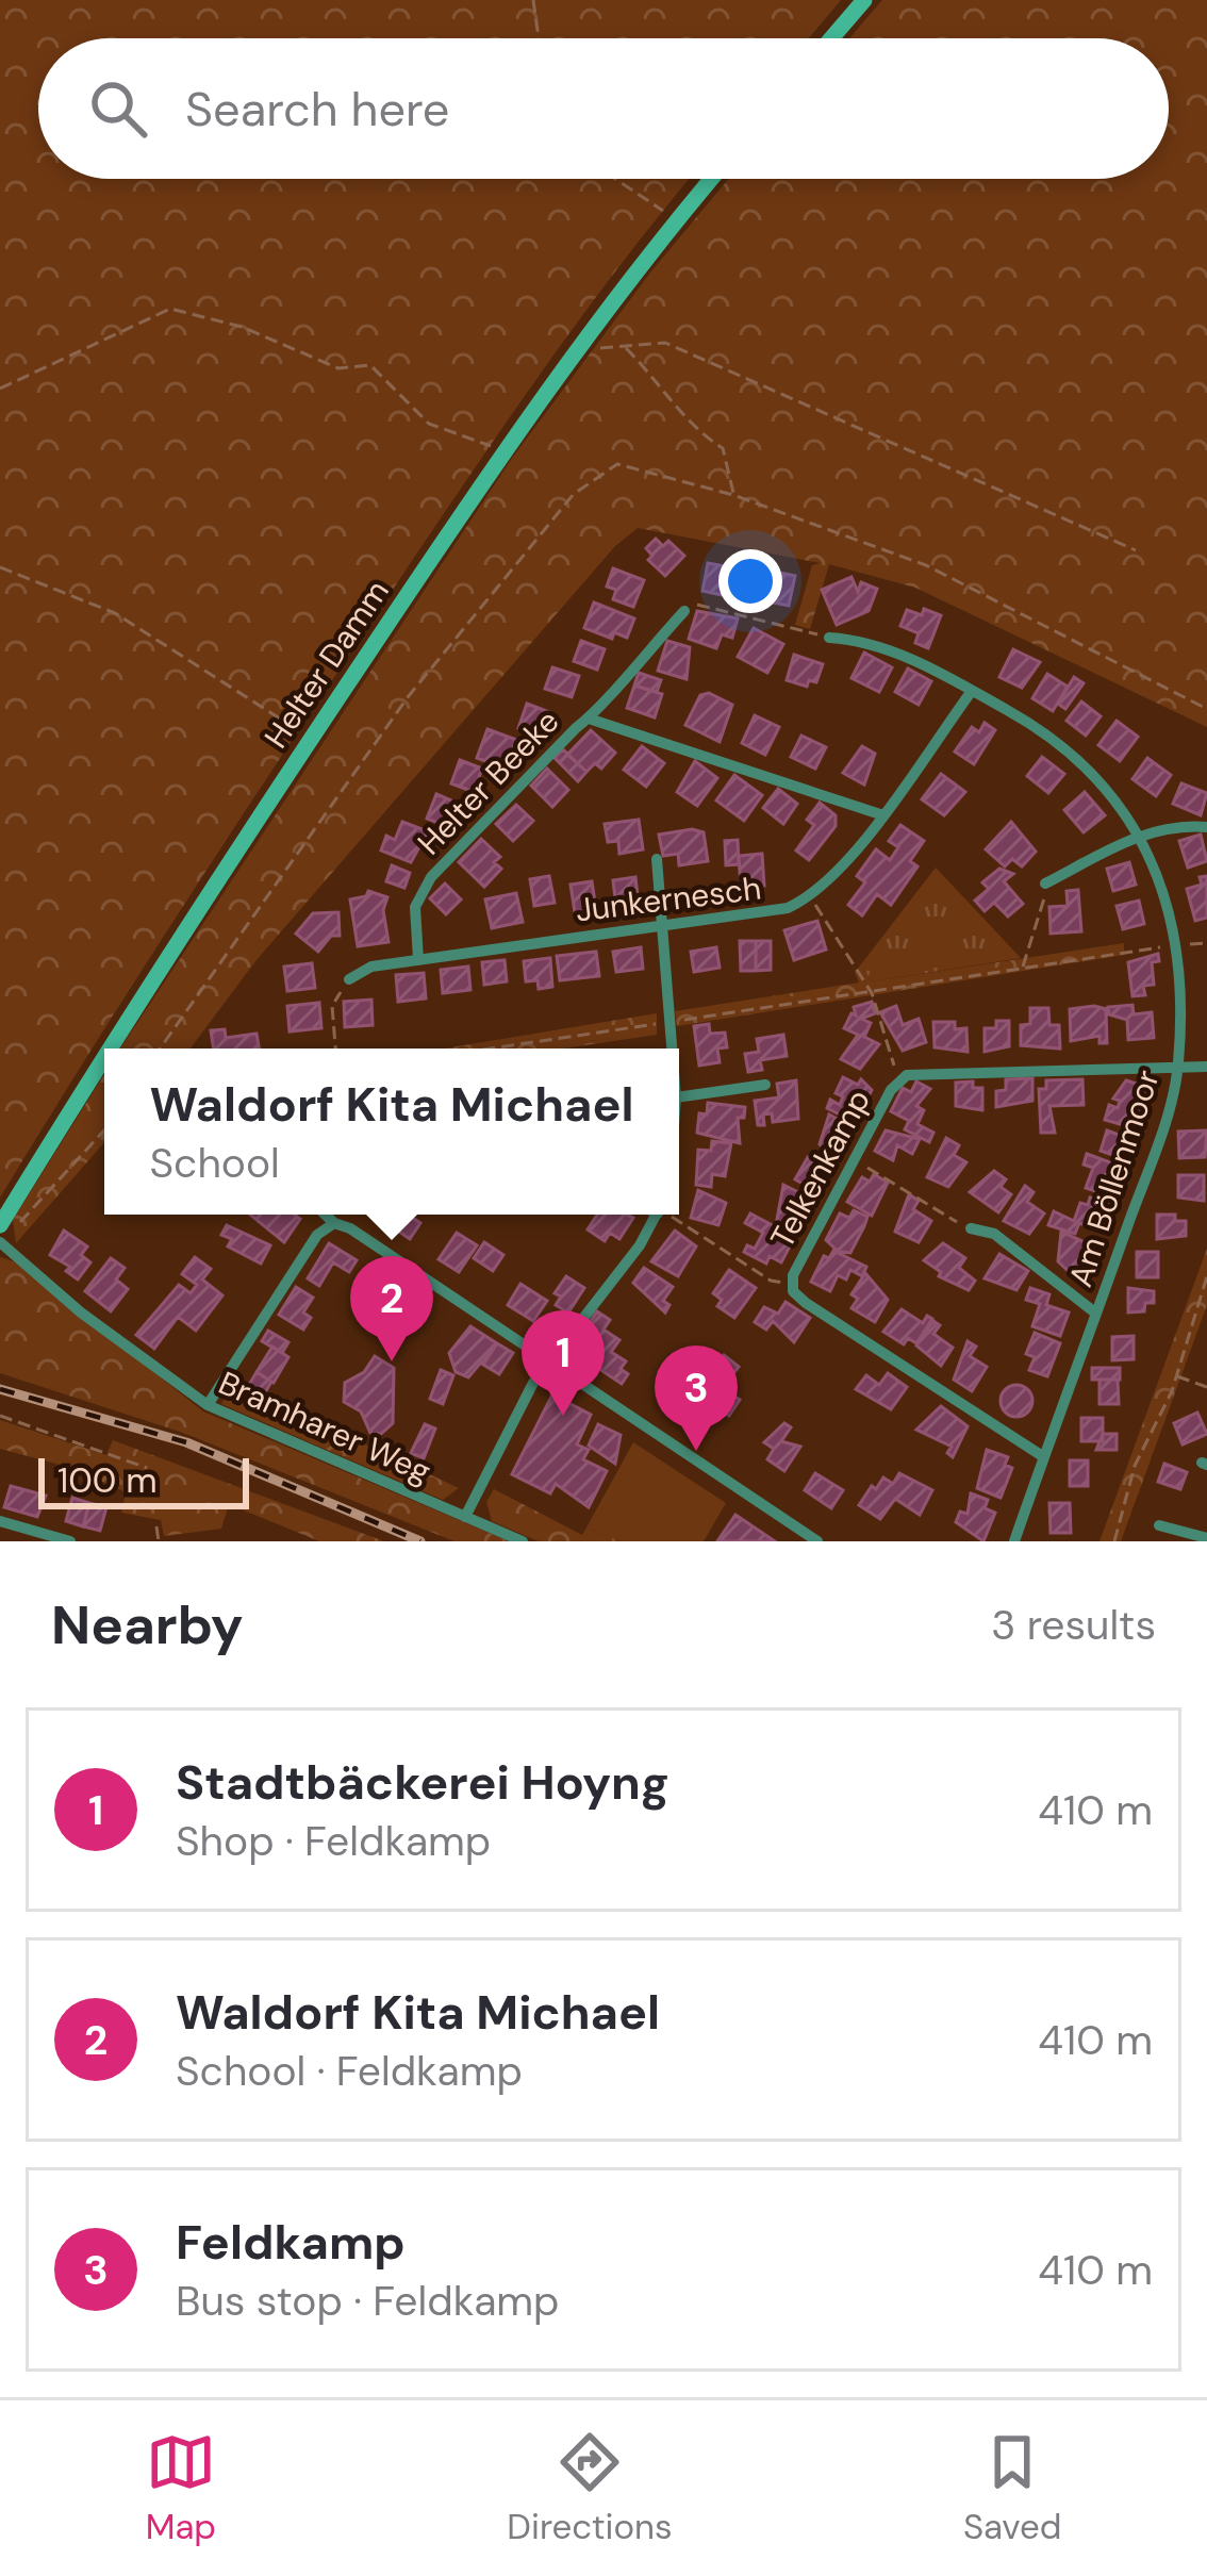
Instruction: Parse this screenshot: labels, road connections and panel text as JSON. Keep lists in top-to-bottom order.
{
  "streets": {
    "street": [
      "Helter Damm",
      "Helter Beeke",
      "Junkernesch",
      "Telkenkamp",
      "Am Böllenmoor",
      "Bramharer Weg"
    ]
  },
  "crossings": [
    ["Helter Damm", "Bramharer Weg"],
    ["Helter Beeke", "Junkernesch"],
    ["Junkernesch", "Am Böllenmoor"],
    ["Telkenkamp", "Am Böllenmoor"]
  ],
  "scale_bar": "100 m",
  "page": {
    "search": "Search here",
    "popup": ["Waldorf Kita Michael", "School"],
    "pins": ["2", "1", "3"],
    "scale": "100 m",
    "heading": ["Nearby", "3 results"],
    "list": [
      {
        "mark": "1",
        "name": "Stadtbäckerei Hoyng",
        "note": "Shop · Feldkamp",
        "value": "410 m"
      },
      {
        "mark": "2",
        "name": "Waldorf Kita Michael",
        "note": "School · Feldkamp",
        "value": "410 m"
      },
      {
        "mark": "3",
        "name": "Feldkamp",
        "note": "Bus stop · Feldkamp",
        "value": "410 m"
      }
    ],
    "nav": ["Map", "Directions", "Saved"]
  }
}
